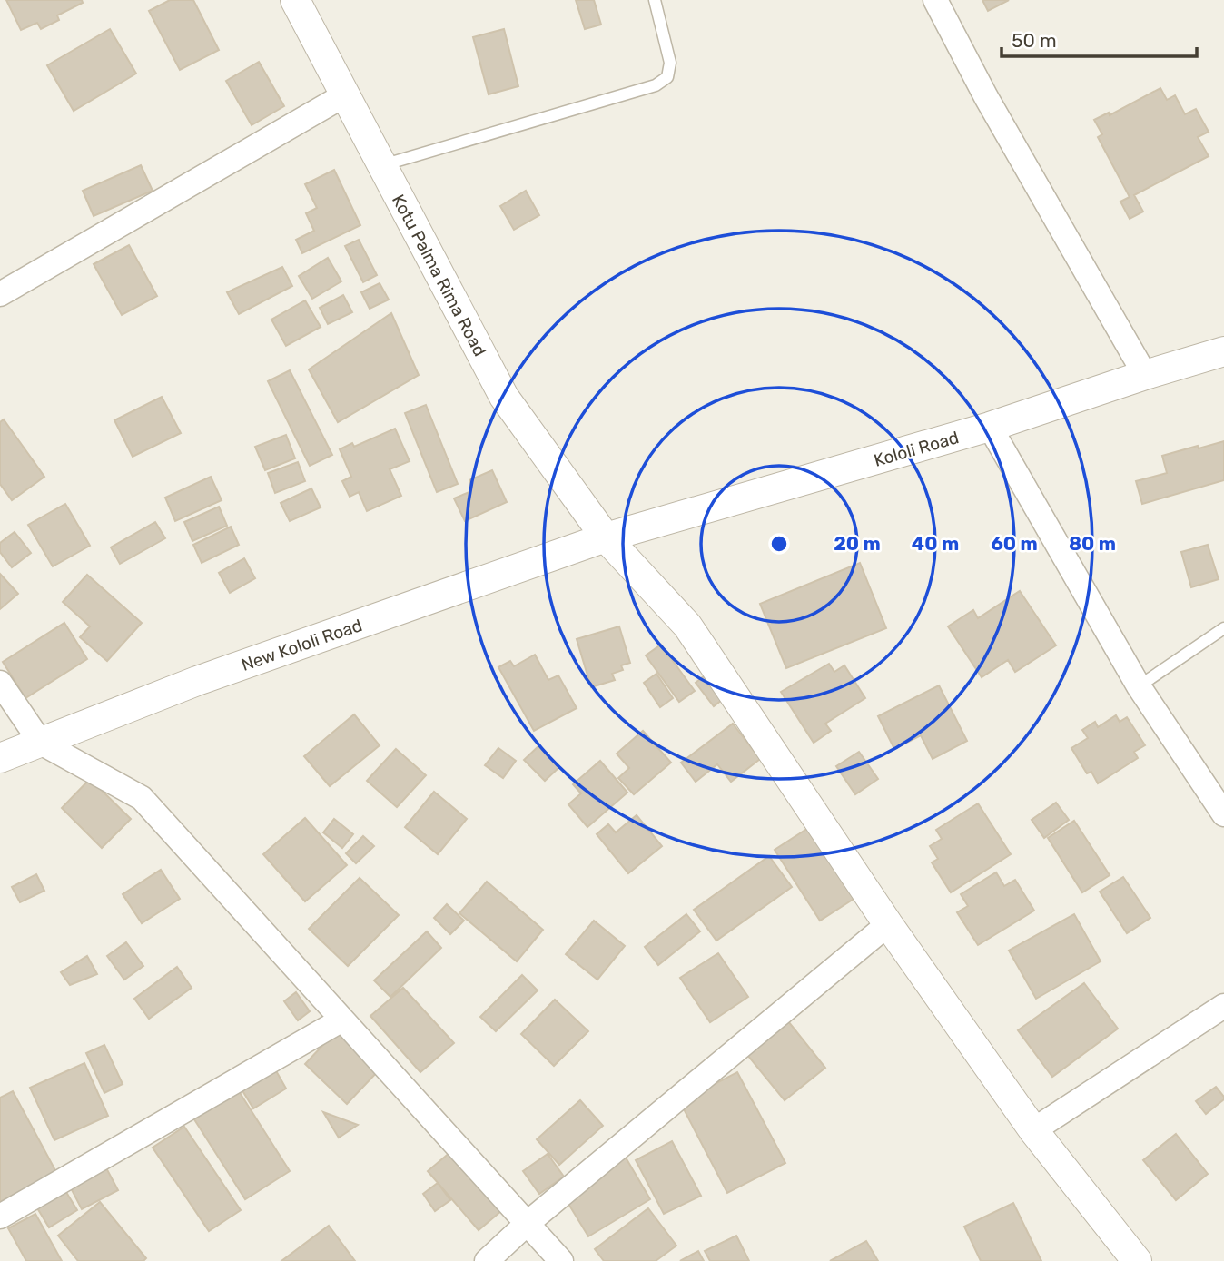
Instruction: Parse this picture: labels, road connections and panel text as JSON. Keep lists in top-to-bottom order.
{
  "streets": {
    "street": ["Kotu Palma Rima Road", "Kololi Road", "New Kololi Road"]
  },
  "crossings": [
    ["Kotu Palma Rima Road", "Kololi Road"],
    ["Kotu Palma Rima Road", "New Kololi Road"],
    ["Kololi Road", "New Kololi Road"]
  ],
  "scale_bar": "50 m",
  "rings": [
    "20 m",
    "40 m",
    "60 m",
    "80 m"
  ]
}
